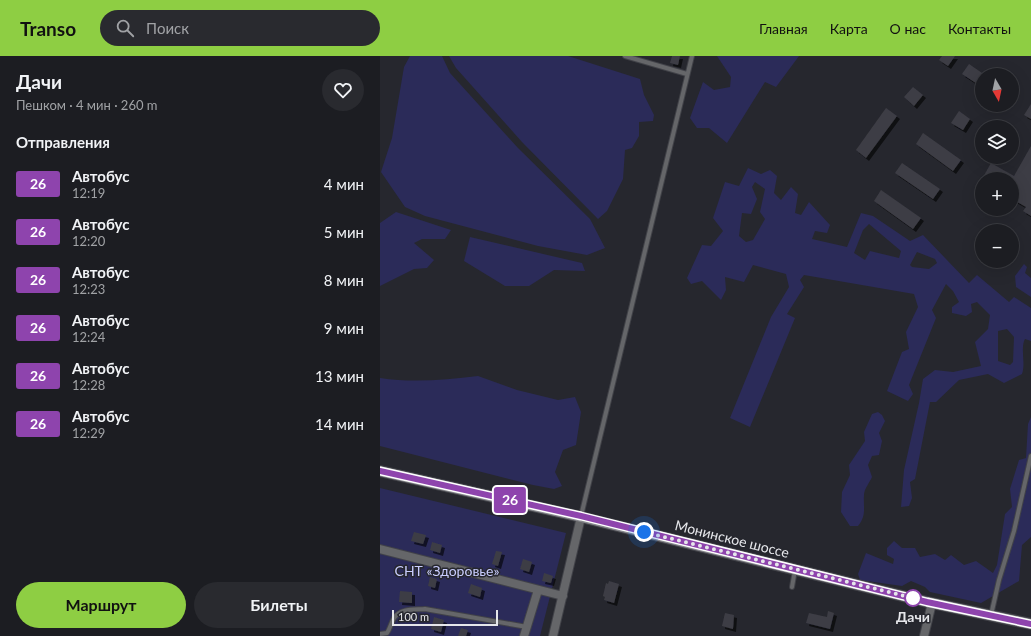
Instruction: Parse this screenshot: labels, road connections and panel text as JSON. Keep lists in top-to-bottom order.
{
  "streets": {
    "main road": ["Монинское шоссе"]
  },
  "parks": ["СНТ «Здоровье»"],
  "places": ["Дачи"],
  "lines": ["bus line 26"],
  "scale_bar": "100 m",
  "north": "bottom",
  "page": {
    "header": "Transo",
    "search": "Поиск",
    "nav": [
      "Главная",
      "Карта",
      "О нас",
      "Контакты"
    ],
    "heading": [
      ["Дачи", "Пешком · 4 мин · 260 m"],
      "Отправления"
    ],
    "on_map": "26",
    "map_buttons": ["+", "−"],
    "list": [
      {
        "mark": "26",
        "name": "Автобус",
        "note": "12:19",
        "value": "4 мин"
      },
      {
        "mark": "26",
        "name": "Автобус",
        "note": "12:20",
        "value": "5 мин"
      },
      {
        "mark": "26",
        "name": "Автобус",
        "note": "12:23",
        "value": "8 мин"
      },
      {
        "mark": "26",
        "name": "Автобус",
        "note": "12:24",
        "value": "9 мин"
      },
      {
        "mark": "26",
        "name": "Автобус",
        "note": "12:28",
        "value": "13 мин"
      },
      {
        "mark": "26",
        "name": "Автобус",
        "note": "12:29",
        "value": "14 мин"
      }
    ],
    "buttons": ["Маршрут", "Билеты"],
    "scale": "100 m"
  }
}
